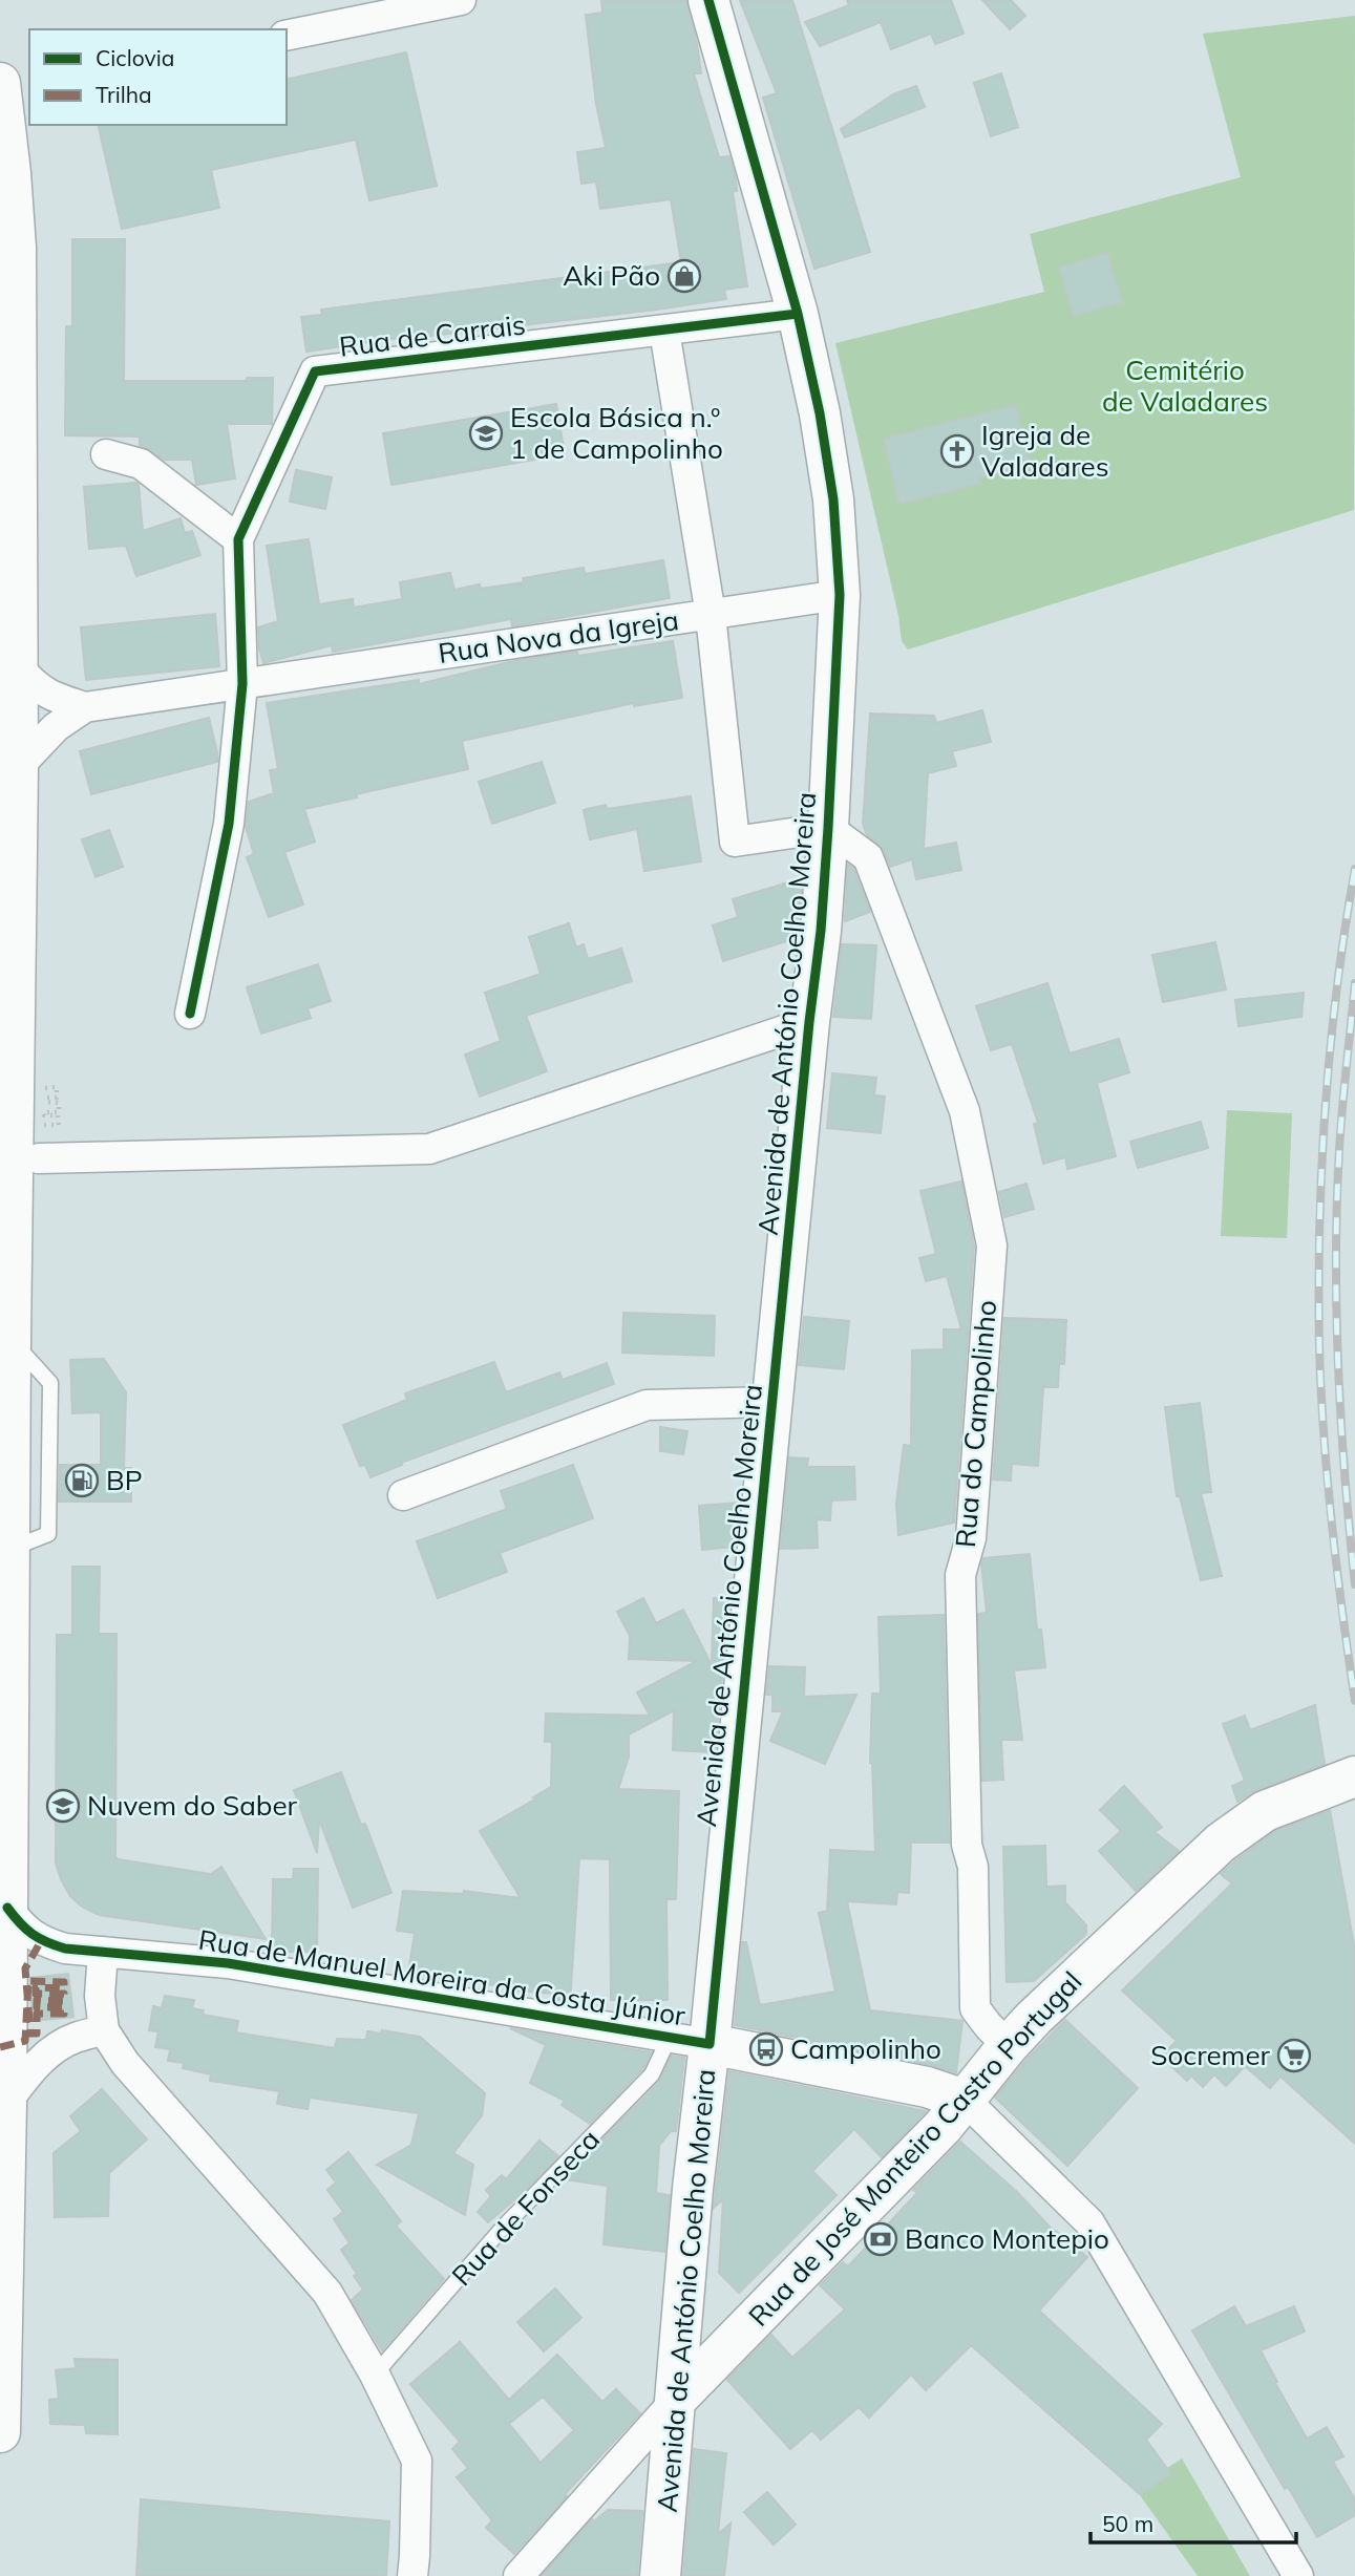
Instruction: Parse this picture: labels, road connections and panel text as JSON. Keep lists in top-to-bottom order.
{
  "streets": {
    "main road": ["Avenida de António Coelho Moreira", "Rua de Manuel Moreira da Costa Júnior", "Rua de José Monteiro Castro Portugal"],
    "street": ["Rua de Carrais", "Rua Nova da Igreja", "Rua do Campolinho"],
    "lane": ["Rua de Fonseca"]
  },
  "crossings": [
    ["Rua de Carrais", "Rua Nova da Igreja"],
    ["Rua Nova da Igreja", "Avenida de António Coelho Moreira"],
    ["Rua Nova da Igreja", "Rua do Campolinho"],
    ["Avenida de António Coelho Moreira", "Rua do Campolinho"],
    ["Avenida de António Coelho Moreira", "Rua de Manuel Moreira da Costa Júnior"],
    ["Avenida de António Coelho Moreira", "Rua de José Monteiro Castro Portugal"],
    ["Rua do Campolinho", "Rua de José Monteiro Castro Portugal"],
    ["Rua de Manuel Moreira da Costa Júnior", "Rua de José Monteiro Castro Portugal"],
    ["Rua de Manuel Moreira da Costa Júnior", "Rua de Fonseca"]
  ],
  "parks": ["Cemitério de Valadares"],
  "places": {
    "shop": ["Aki Pão"],
    "school or university": ["Escola Básica n.º 1 de Campolinho", "Nuvem do Saber"],
    "church": ["Igreja de Valadares"],
    "fuel station": ["BP"],
    "bus stop": ["Campolinho"],
    "supermarket": ["Socremer"],
    "bank": ["Banco Montepio"]
  },
  "legend": ["Ciclovia", "Trilha"],
  "scale_bar": "50 m"
}
